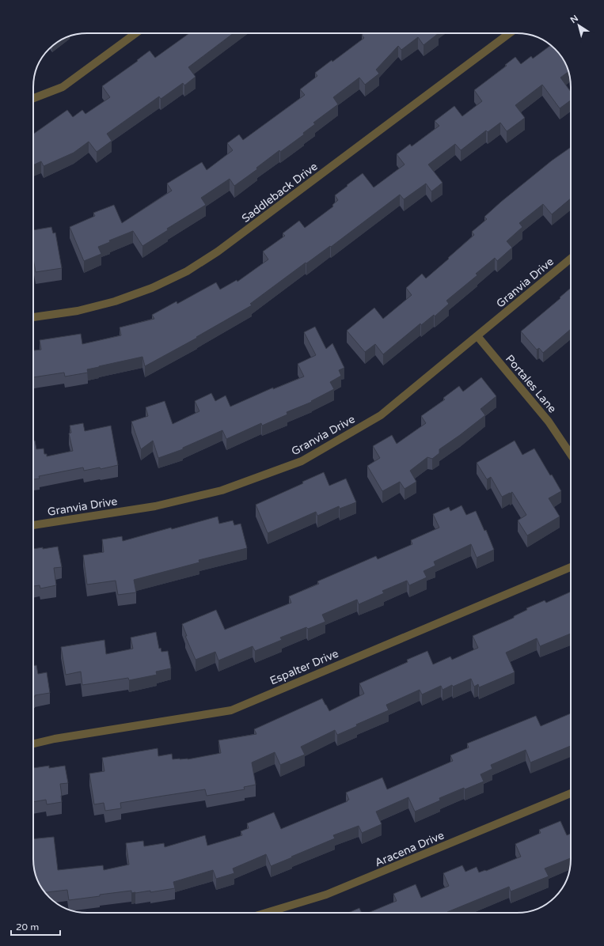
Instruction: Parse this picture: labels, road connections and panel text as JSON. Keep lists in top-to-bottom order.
{
  "streets": {
    "street": [
      "Saddleback Drive",
      "Granvia Drive",
      "Portales Lane",
      "Espalter Drive",
      "Aracena Drive"
    ]
  },
  "crossings": [
    ["Granvia Drive", "Portales Lane"]
  ],
  "scale_bar": "20 m",
  "north": "top left"
}
